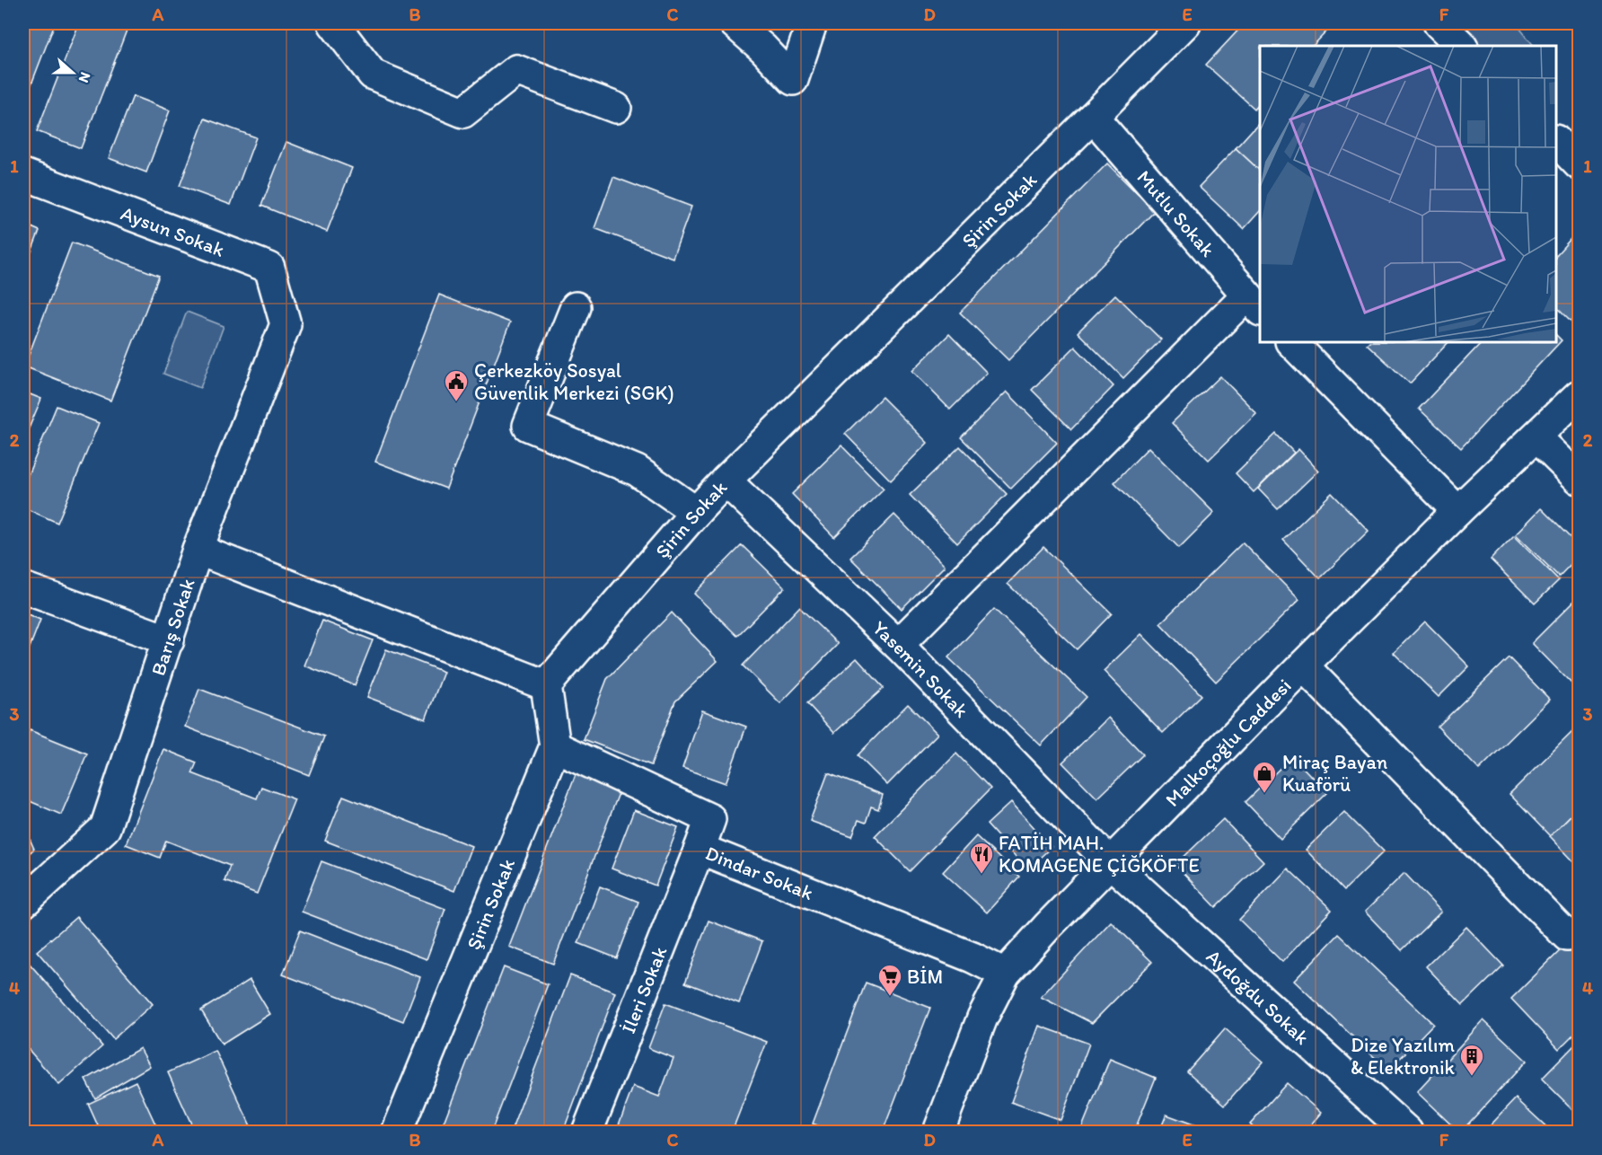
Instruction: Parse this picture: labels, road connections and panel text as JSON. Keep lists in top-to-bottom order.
{
  "streets": {
    "street": [
      "Şirin Sokak",
      "Mutlu Sokak",
      "Aysun Sokak",
      "Barış Sokak",
      "Yasemin Sokak",
      "Malkoçoğlu Caddesi",
      "Dindar Sokak",
      "İleri Sokak",
      "Aydoğdu Sokak"
    ]
  },
  "crossings": [
    ["Şirin Sokak", "Mutlu Sokak"],
    ["Şirin Sokak", "Yasemin Sokak"],
    ["Şirin Sokak", "Dindar Sokak"],
    ["Aysun Sokak", "Barış Sokak"],
    ["Yasemin Sokak", "Malkoçoğlu Caddesi"],
    ["Yasemin Sokak", "Aydoğdu Sokak"],
    ["Malkoçoğlu Caddesi", "Dindar Sokak"],
    ["Malkoçoğlu Caddesi", "Aydoğdu Sokak"],
    ["Dindar Sokak", "İleri Sokak"]
  ],
  "places": {
    "public building": ["Çerkezköy Sosyal Güvenlik Merkezi (SGK)"],
    "shop": ["Miraç Bayan Kuaförü"],
    "restaurant": ["FATİH MAH. KOMAGENE ÇİĞKÖFTE"],
    "supermarket": ["BİM"],
    "building": ["Dize Yazılım & Elektronik"]
  },
  "north": "right",
  "grid": {
    "columns": [
      "A",
      "B",
      "C",
      "D",
      "E",
      "F"
    ],
    "rows": [
      "1",
      "2",
      "3",
      "4"
    ]
  }
}
